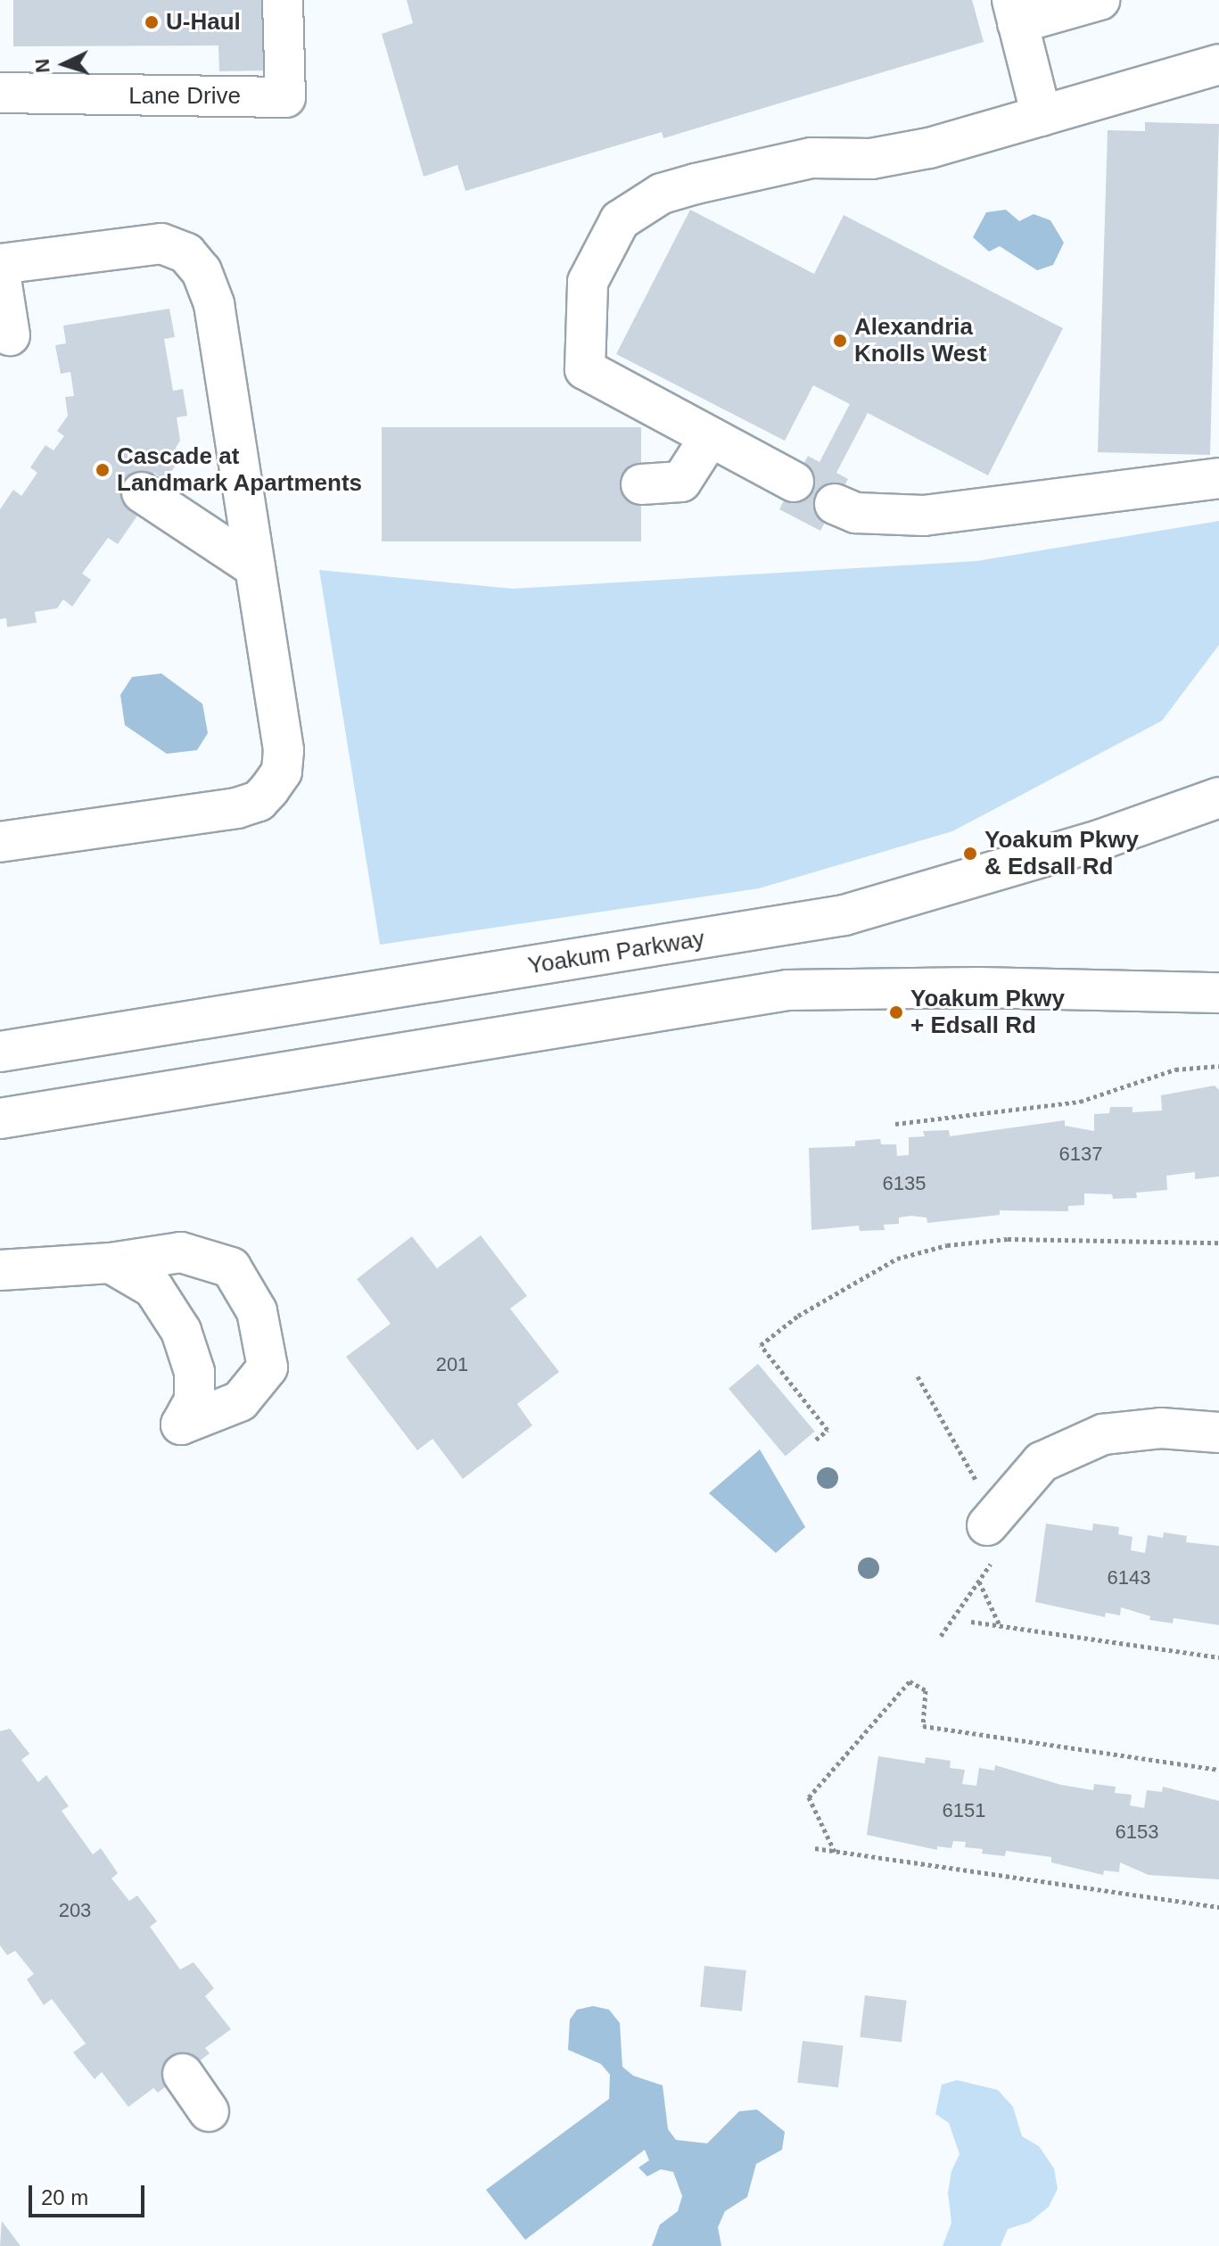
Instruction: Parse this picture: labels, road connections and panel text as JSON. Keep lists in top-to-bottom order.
{
  "streets": {
    "street": ["Lane Drive", "Yoakum Parkway"]
  },
  "places": [
    "U-Haul",
    "Alexandria Knolls West",
    "Cascade at Landmark Apartments",
    "Yoakum Pkwy & Edsall Rd",
    "Yoakum Pkwy + Edsall Rd"
  ],
  "house_numbers": [
    "6137",
    "6135",
    "201",
    "6143",
    "6151",
    "6153",
    "203"
  ],
  "scale_bar": "20 m",
  "north": "left"
}
